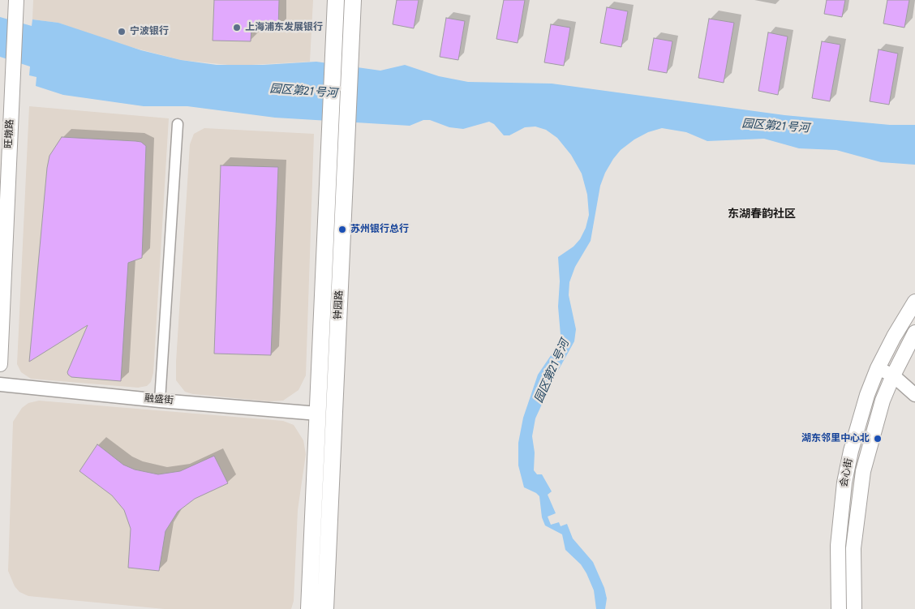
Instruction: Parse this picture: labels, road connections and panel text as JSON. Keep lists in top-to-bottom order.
{
  "streets": {
    "main road": ["旺墩路", "钟园路", "会心街"],
    "street": ["融盛街"]
  },
  "crossings": [
    ["钟园路", "融盛街"]
  ],
  "districts": ["东湖春韵社区"],
  "water": ["园区第21号河"],
  "places": [
    "上海浦东发展银行",
    "宁波银行",
    "苏州银行总行",
    "湖东邻里中心北"
  ]
}
